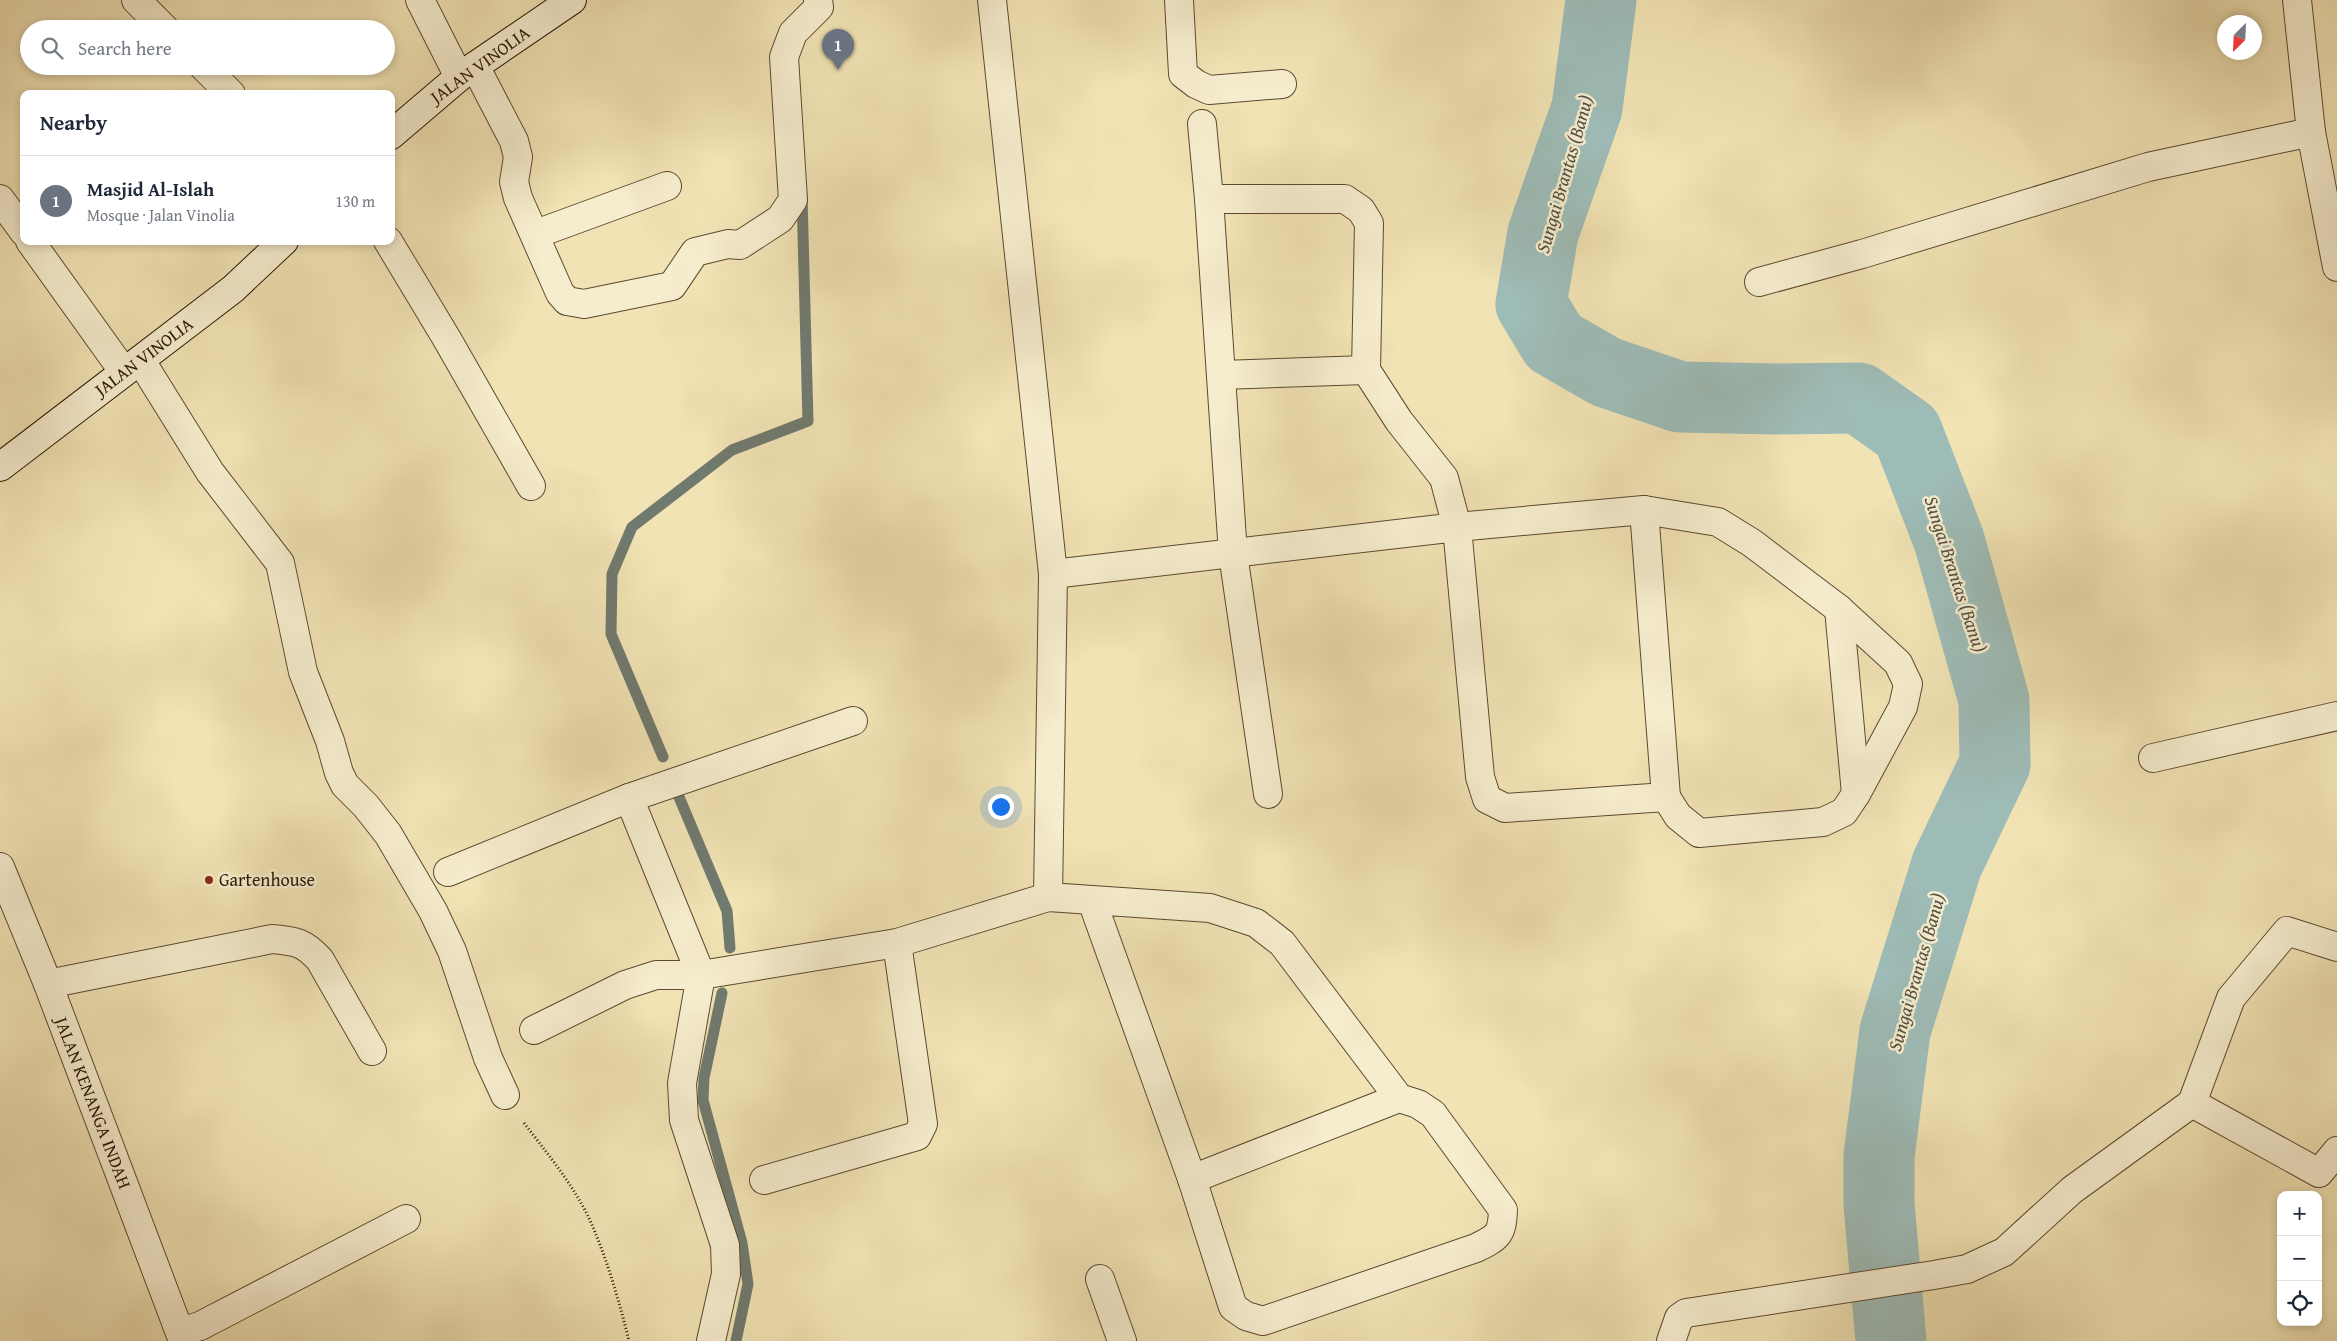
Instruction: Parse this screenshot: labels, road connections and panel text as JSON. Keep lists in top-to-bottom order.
{
  "streets": {
    "street": ["JALAN VINOLIA", "JALAN KENANGA INDAH"]
  },
  "water": ["Sungai Brantas (Banu)"],
  "places": ["Gartenhouse"],
  "north": "bottom left",
  "page": {
    "search": "Search here",
    "pins": "1",
    "heading": "Nearby",
    "list": [
      {
        "mark": "1",
        "name": "Masjid Al-Islah",
        "note": "Mosque · Jalan Vinolia",
        "value": "130 m"
      }
    ],
    "map_buttons": ["+", "−"]
  }
}
